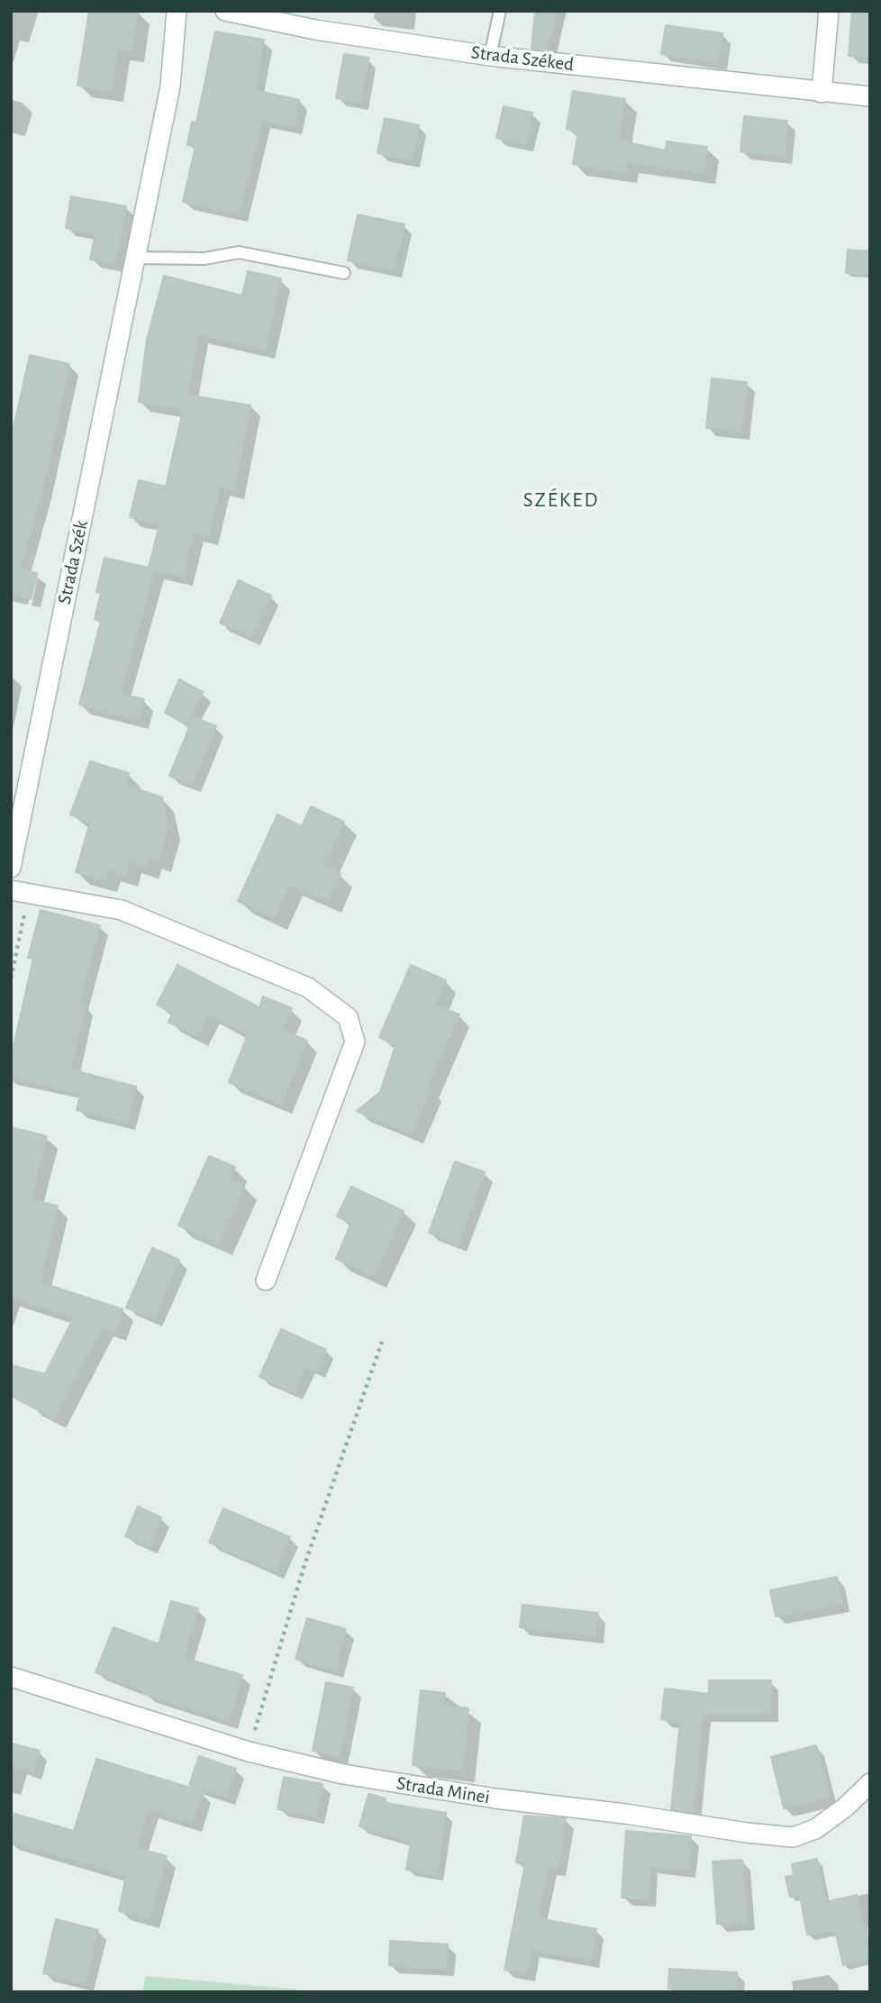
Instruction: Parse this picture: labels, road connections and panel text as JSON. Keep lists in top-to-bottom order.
{
  "streets": {
    "street": ["Strada Széked", "Strada Szék", "Strada Minei"]
  },
  "districts": ["SZÉKED"]
}
